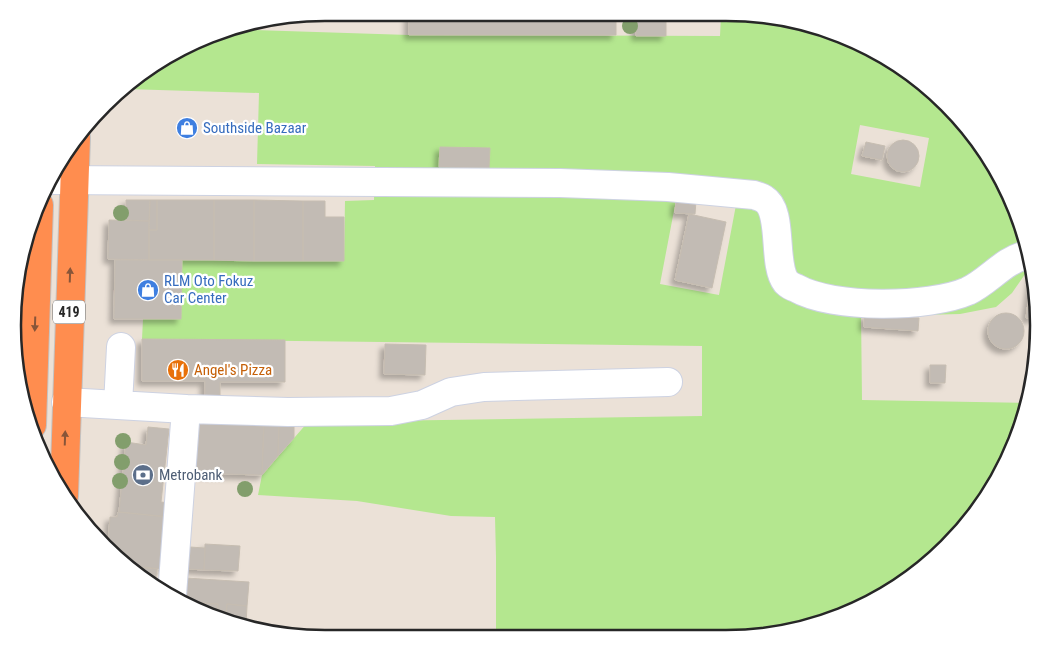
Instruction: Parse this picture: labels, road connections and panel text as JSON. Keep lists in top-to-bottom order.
{
  "streets": {
    "highway": ["419"]
  },
  "places": {
    "shop": ["Southside Bazaar", "RLM Oto Fokuz Car Center"],
    "restaurant": ["Angel's Pizza"],
    "bank": ["Metrobank"]
  }
}
